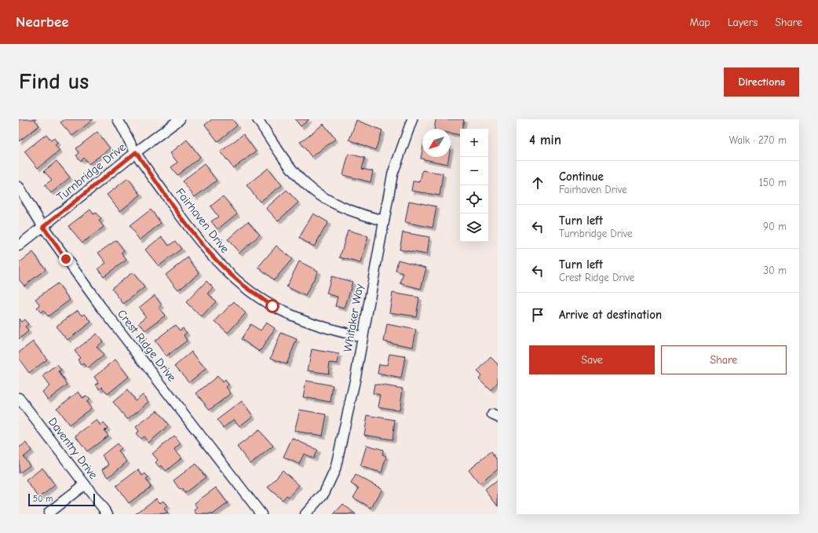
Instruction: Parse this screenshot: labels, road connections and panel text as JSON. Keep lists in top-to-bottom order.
{
  "streets": {
    "street": [
      "Turnbridge Drive",
      "Fairhaven Drive",
      "Whitaker Way",
      "Crest Ridge Drive",
      "Daventry Drive"
    ]
  },
  "crossings": [
    ["Turnbridge Drive", "Fairhaven Drive"],
    ["Turnbridge Drive", "Crest Ridge Drive"],
    ["Fairhaven Drive", "Whitaker Way"]
  ],
  "scale_bar": "50 m",
  "north": "bottom left",
  "page": {
    "header": "Nearbee",
    "nav": ["Map", "Layers", "Share"],
    "buttons": [
      "Directions",
      ["Save", "Share"]
    ],
    "title": "Find us",
    "heading": ["4 min", "Walk · 270 m"],
    "map_buttons": ["+", "−"],
    "list": [
      ["Continue", "Fairhaven Drive", "150 m"],
      ["Turn left", "Turnbridge Drive", "90 m"],
      ["Turn left", "Crest Ridge Drive", "30 m"],
      "Arrive at destination"
    ],
    "scale": "50 m"
  }
}
